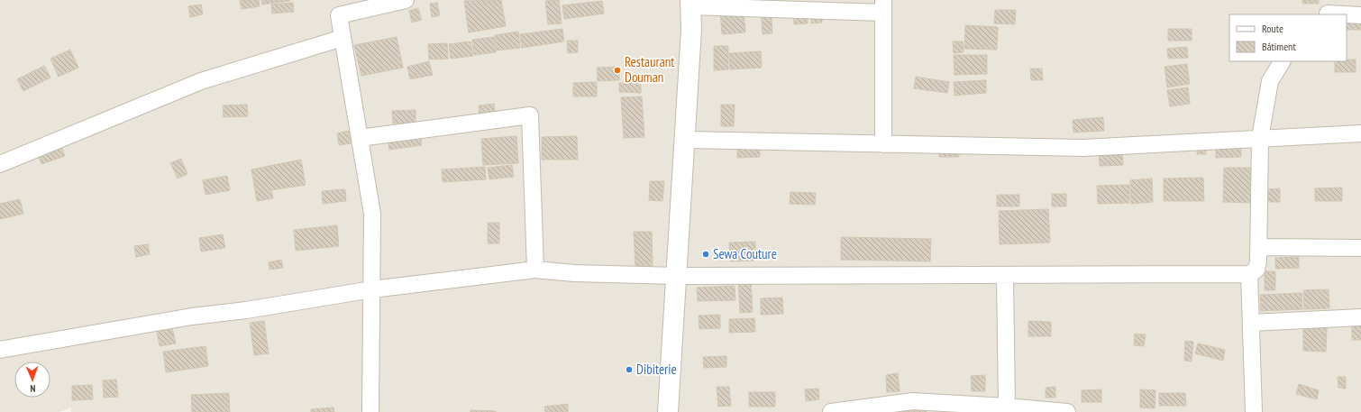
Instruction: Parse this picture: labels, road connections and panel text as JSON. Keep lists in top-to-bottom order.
{
  "places": ["Restaurant Douman", "Sewa Couture", "Dibiterie"],
  "legend": ["Route", "Bâtiment"],
  "north": "bottom"
}
